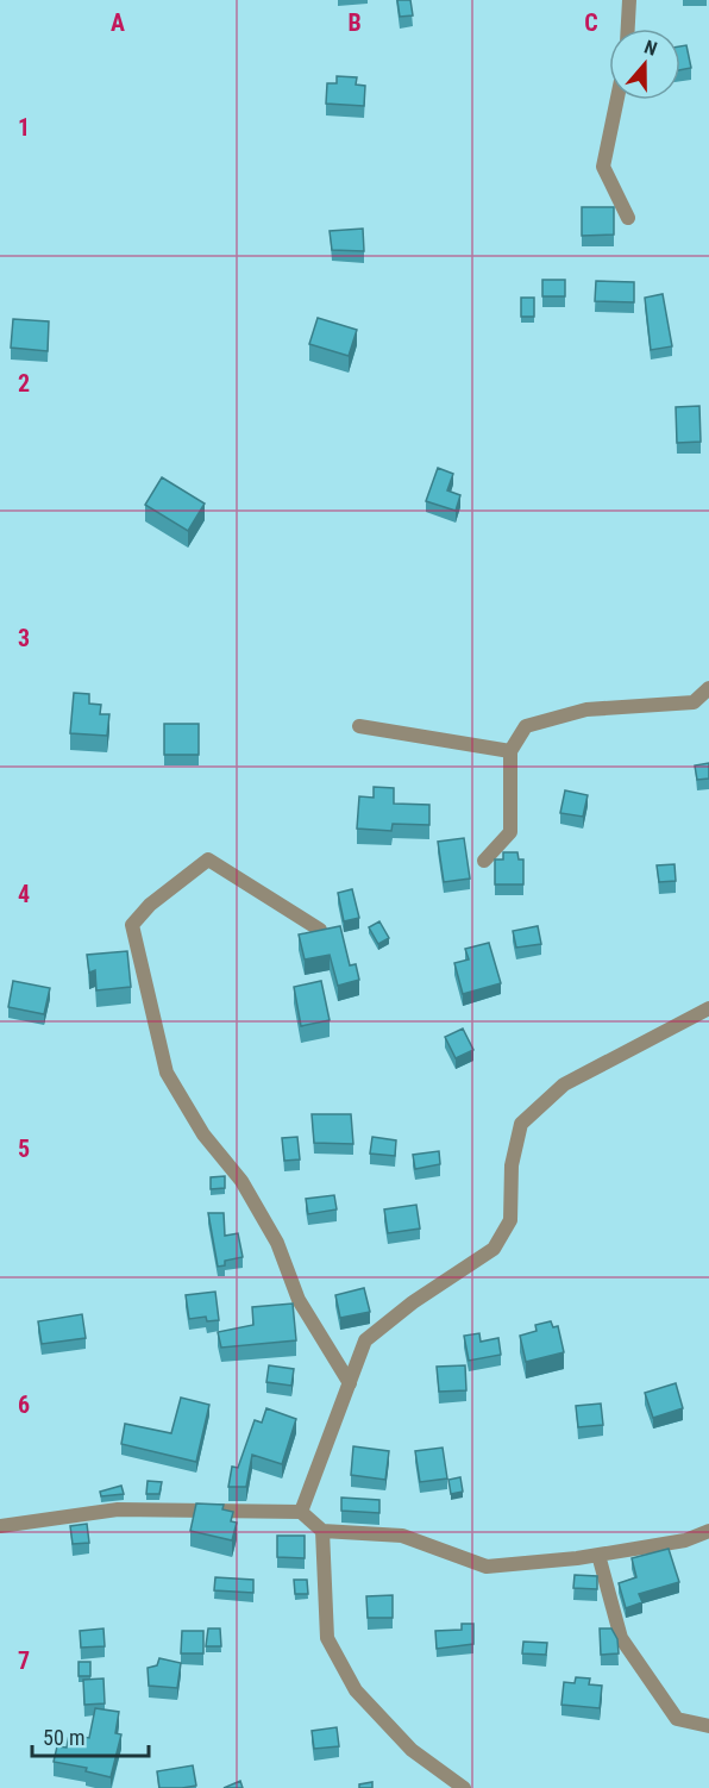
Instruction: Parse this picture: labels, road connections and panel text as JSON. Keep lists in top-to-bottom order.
{
  "scale_bar": "50 m",
  "north": "top",
  "grid": {
    "columns": ["A", "B", "C"],
    "rows": [
      "1",
      "2",
      "3",
      "4",
      "5",
      "6",
      "7"
    ]
  }
}
